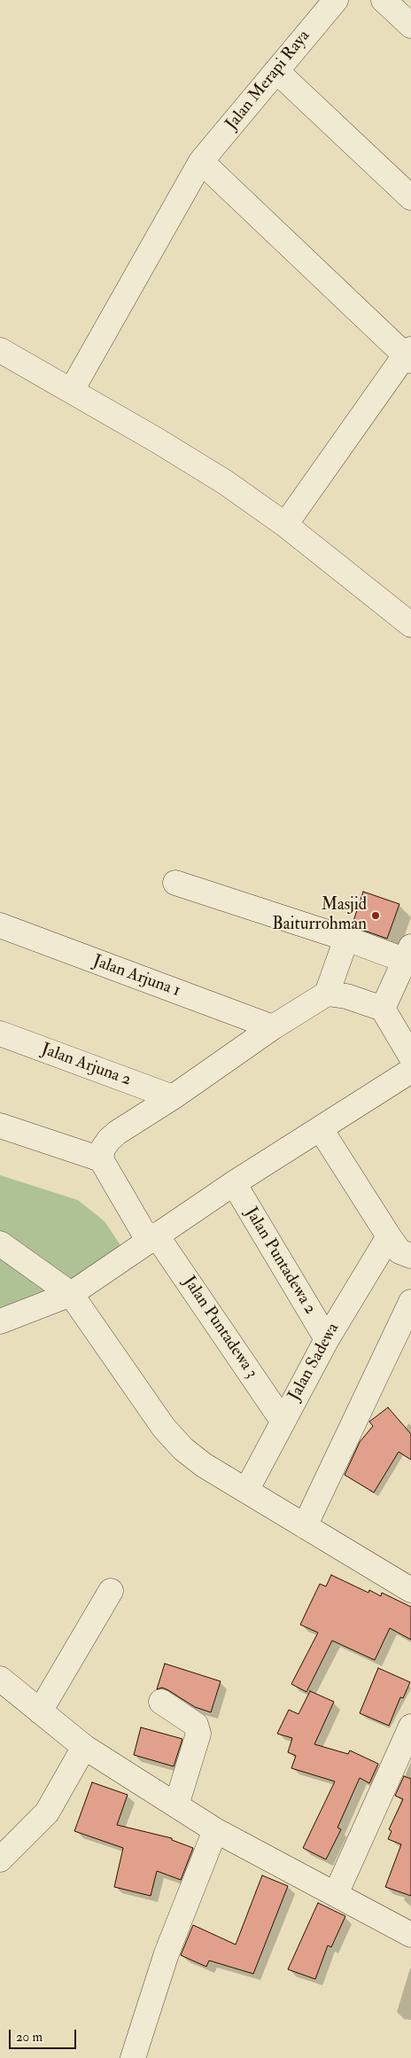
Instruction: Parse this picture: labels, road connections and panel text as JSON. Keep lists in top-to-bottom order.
{
  "streets": {
    "street": [
      "Jalan Merapi Raya",
      "Jalan Arjuna 1",
      "Jalan Arjuna 2",
      "Jalan Puntadewa 2",
      "Jalan Puntadewa 3",
      "Jalan Sadewa"
    ]
  },
  "crossings": [
    ["Jalan Puntadewa 2", "Jalan Sadewa"],
    ["Jalan Puntadewa 3", "Jalan Sadewa"]
  ],
  "places": ["Masjid Baiturrohman"],
  "scale_bar": "20 m"
}
